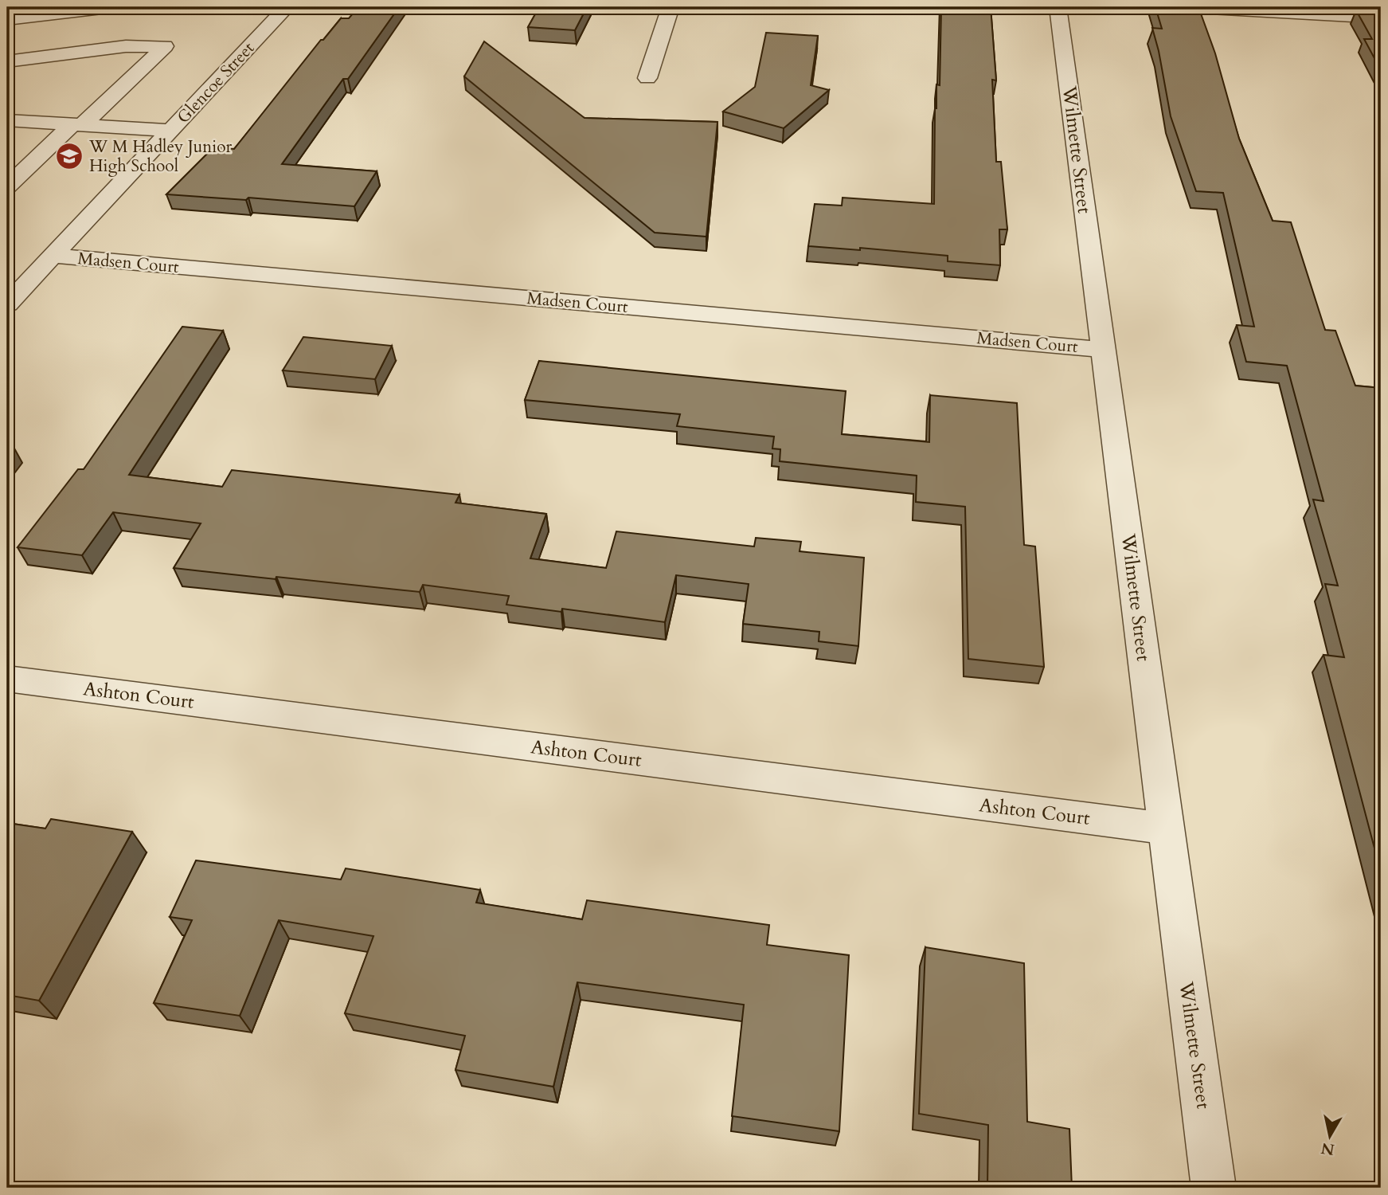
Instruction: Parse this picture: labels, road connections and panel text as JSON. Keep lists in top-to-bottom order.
{
  "streets": {
    "street": [
      "Glencoe Street",
      "Wilmette Street",
      "Madsen Court",
      "Ashton Court"
    ]
  },
  "crossings": [
    ["Glencoe Street", "Madsen Court"],
    ["Wilmette Street", "Madsen Court"],
    ["Wilmette Street", "Ashton Court"]
  ],
  "places": {
    "school or university": ["W M Hadley Junior High School"]
  },
  "north": "bottom"
}
